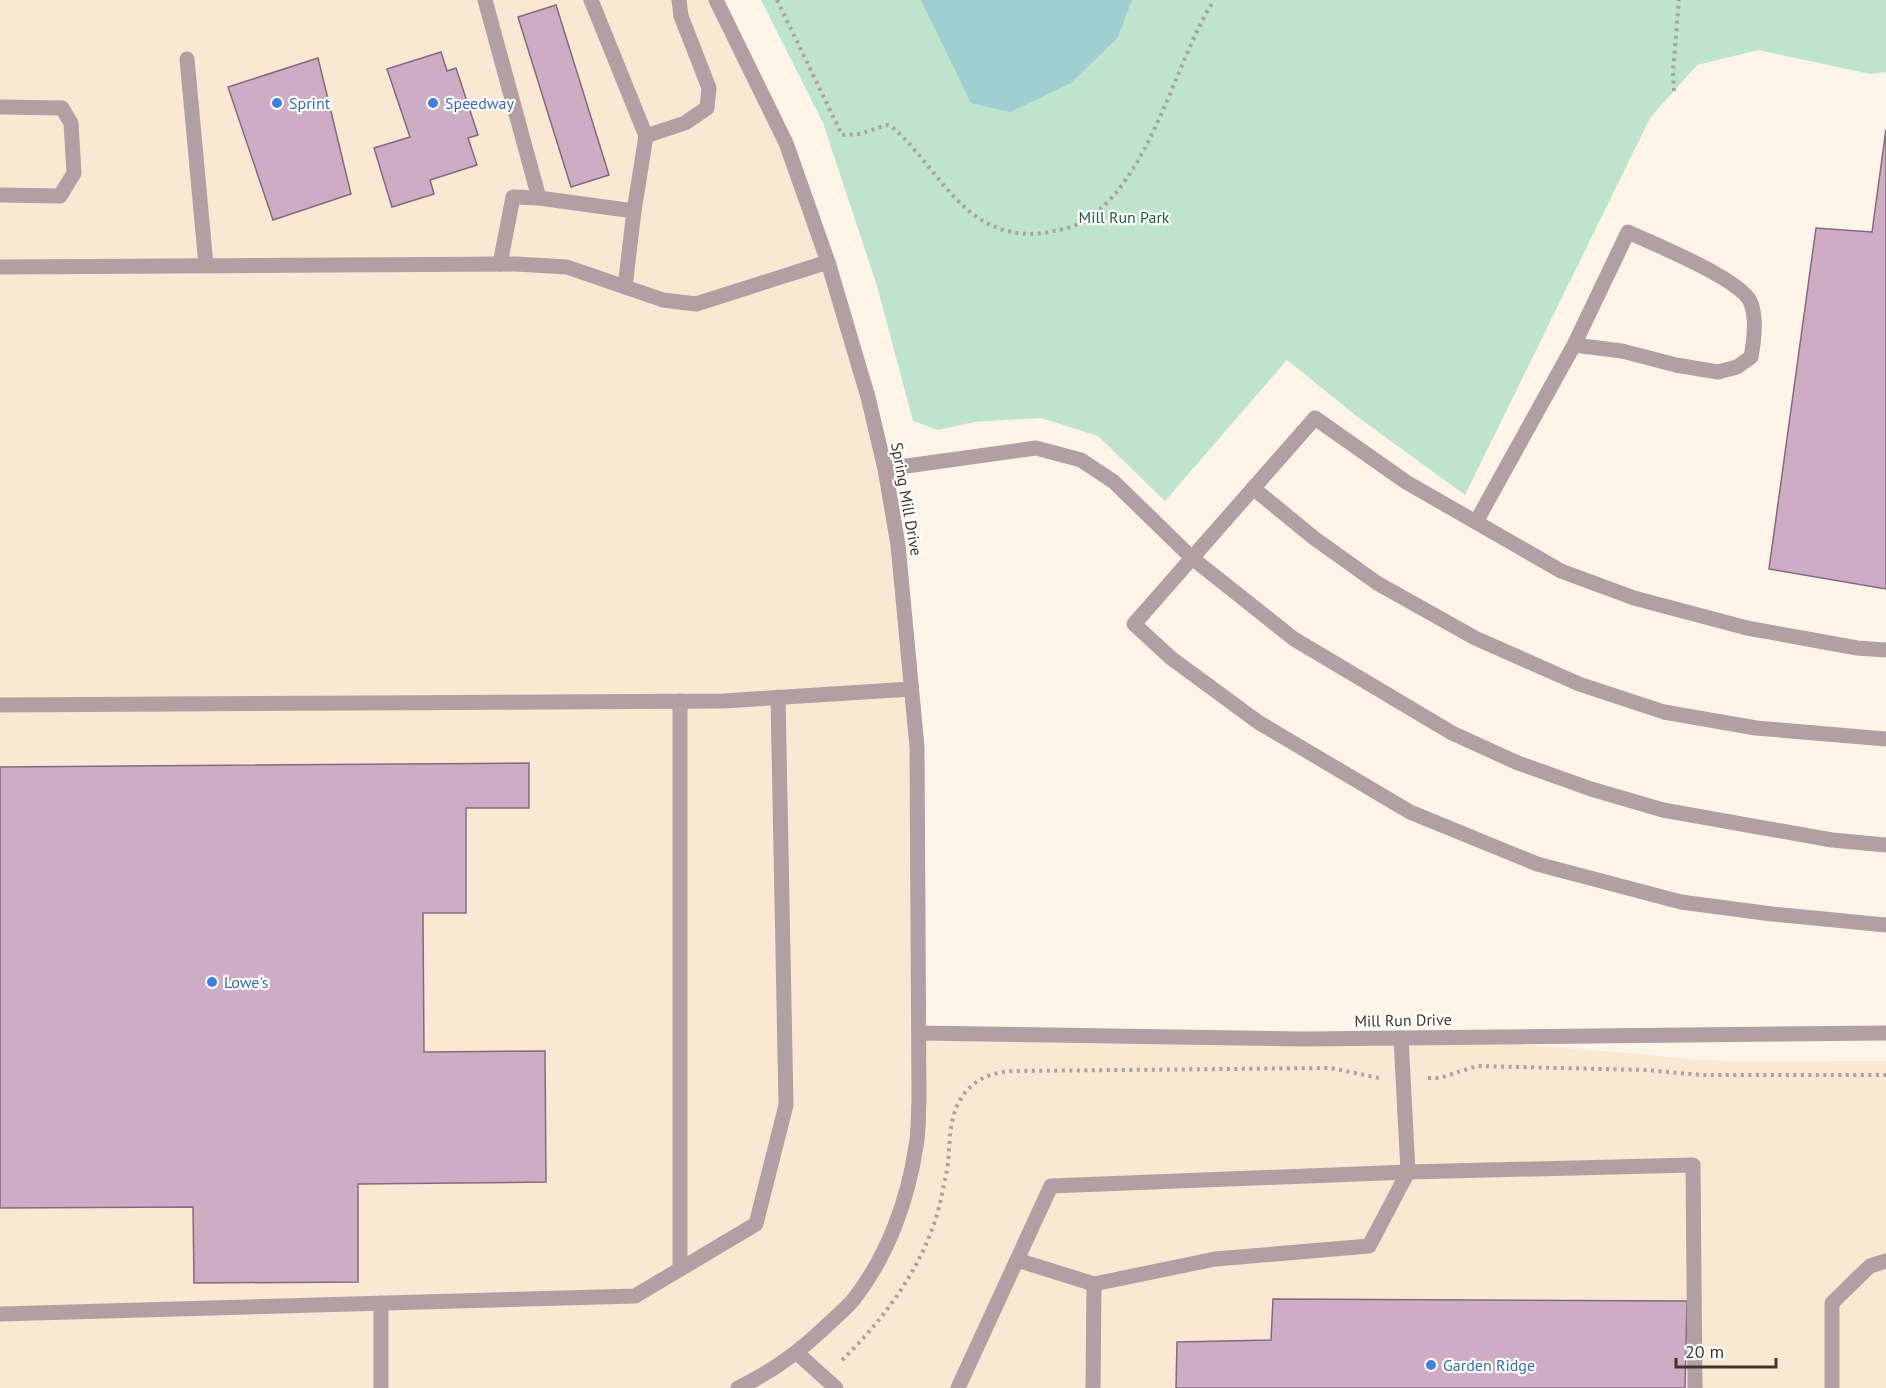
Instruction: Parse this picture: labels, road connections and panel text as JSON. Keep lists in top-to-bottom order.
{
  "streets": {
    "street": ["Spring Mill Drive", "Mill Run Drive"]
  },
  "crossings": [
    ["Spring Mill Drive", "Mill Run Drive"]
  ],
  "parks": ["Mill Run Park"],
  "places": [
    "Sprint",
    "Speedway",
    "Lowe's",
    "Garden Ridge"
  ],
  "scale_bar": "20 m"
}
